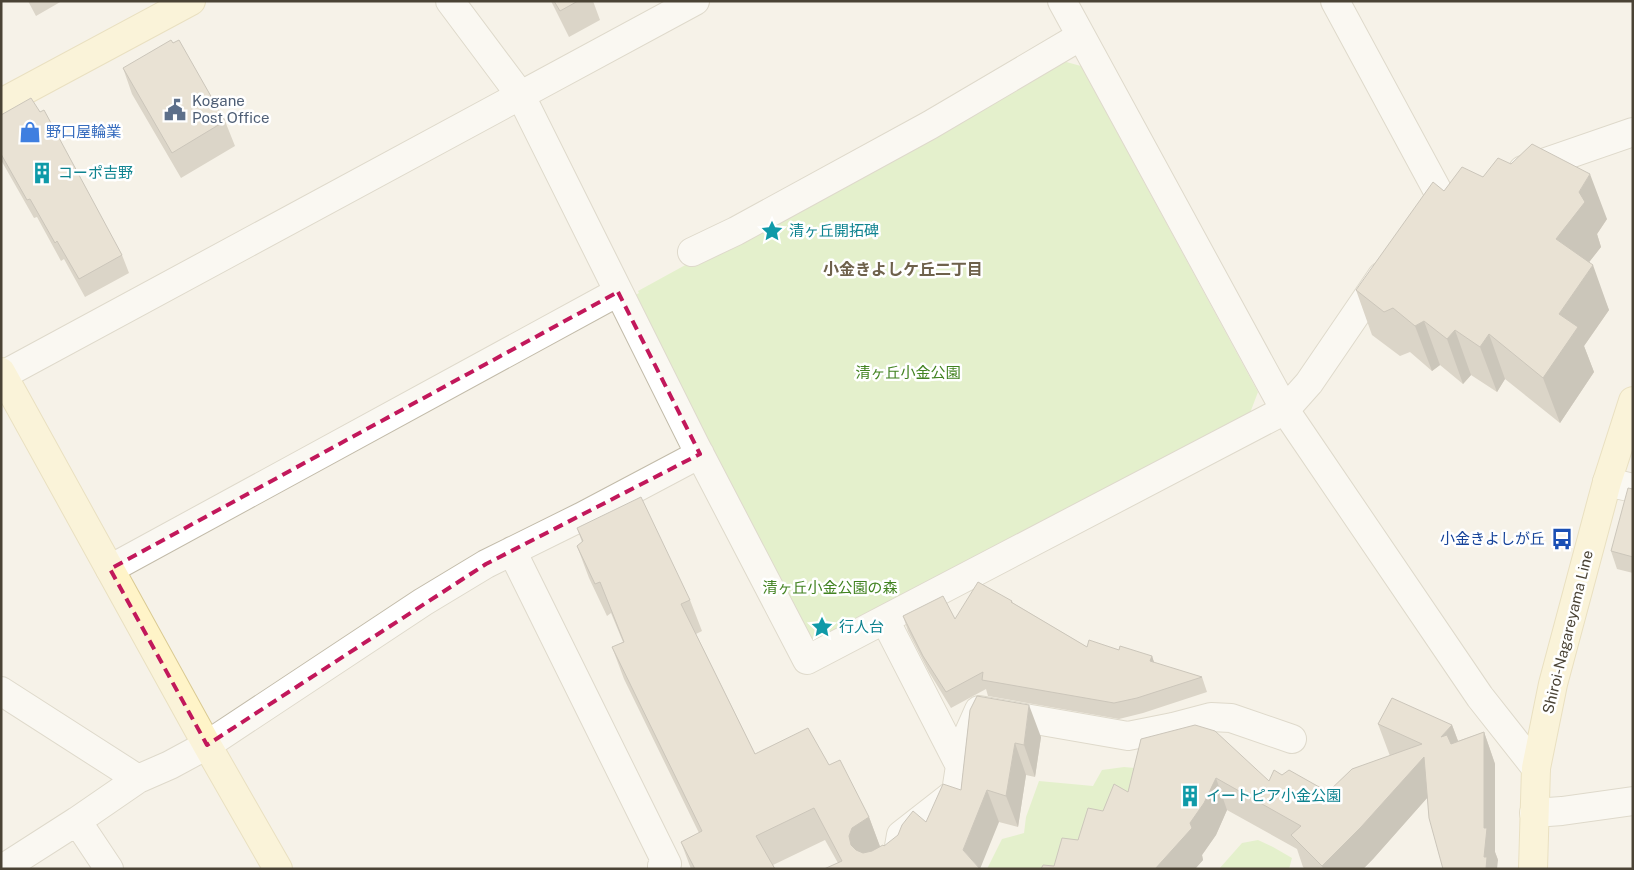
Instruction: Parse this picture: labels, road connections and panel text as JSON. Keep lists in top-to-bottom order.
{
  "streets": {
    "street": ["Shiroi-Nagareyama Line"]
  },
  "districts": ["小金きよしケ丘二丁目"],
  "parks": ["清ヶ丘小金公園", "清ヶ丘小金公園の森"],
  "places": {
    "public building": ["Kogane Post Office"],
    "shop": ["野口屋輪業"],
    "building": ["コーポ吉野", "イートピア小金公園"],
    "place": ["清ヶ丘開拓碑", "行人台"],
    "bus stop": ["小金きよしが丘"]
  }
}
